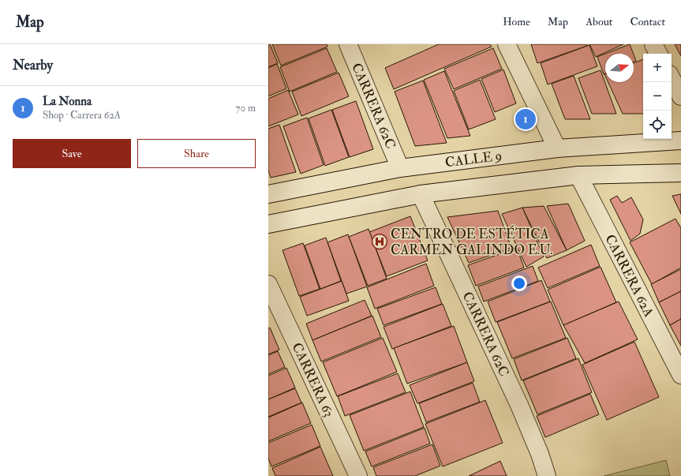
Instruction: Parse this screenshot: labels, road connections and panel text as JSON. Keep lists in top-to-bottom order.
{
  "streets": {
    "street": [
      "CARRERA 62C",
      "CALLE 9",
      "CARRERA 62A",
      "CARRERA 63"
    ]
  },
  "crossings": [
    ["CARRERA 62C", "CALLE 9"]
  ],
  "places": {
    "hospital": ["CENTRO DE ESTÉTICA CARMEN GALINDO E.U."]
  },
  "north": "right",
  "page": {
    "header": "Map",
    "nav": [
      "Home",
      "Map",
      "About",
      "Contact"
    ],
    "heading": "Nearby",
    "map_buttons": ["+", "−"],
    "list": [
      {
        "mark": "1",
        "name": "La Nonna",
        "note": "Shop · Carrera 62A",
        "value": "70 m"
      }
    ],
    "pins": "1",
    "buttons": ["Save", "Share"]
  }
}
